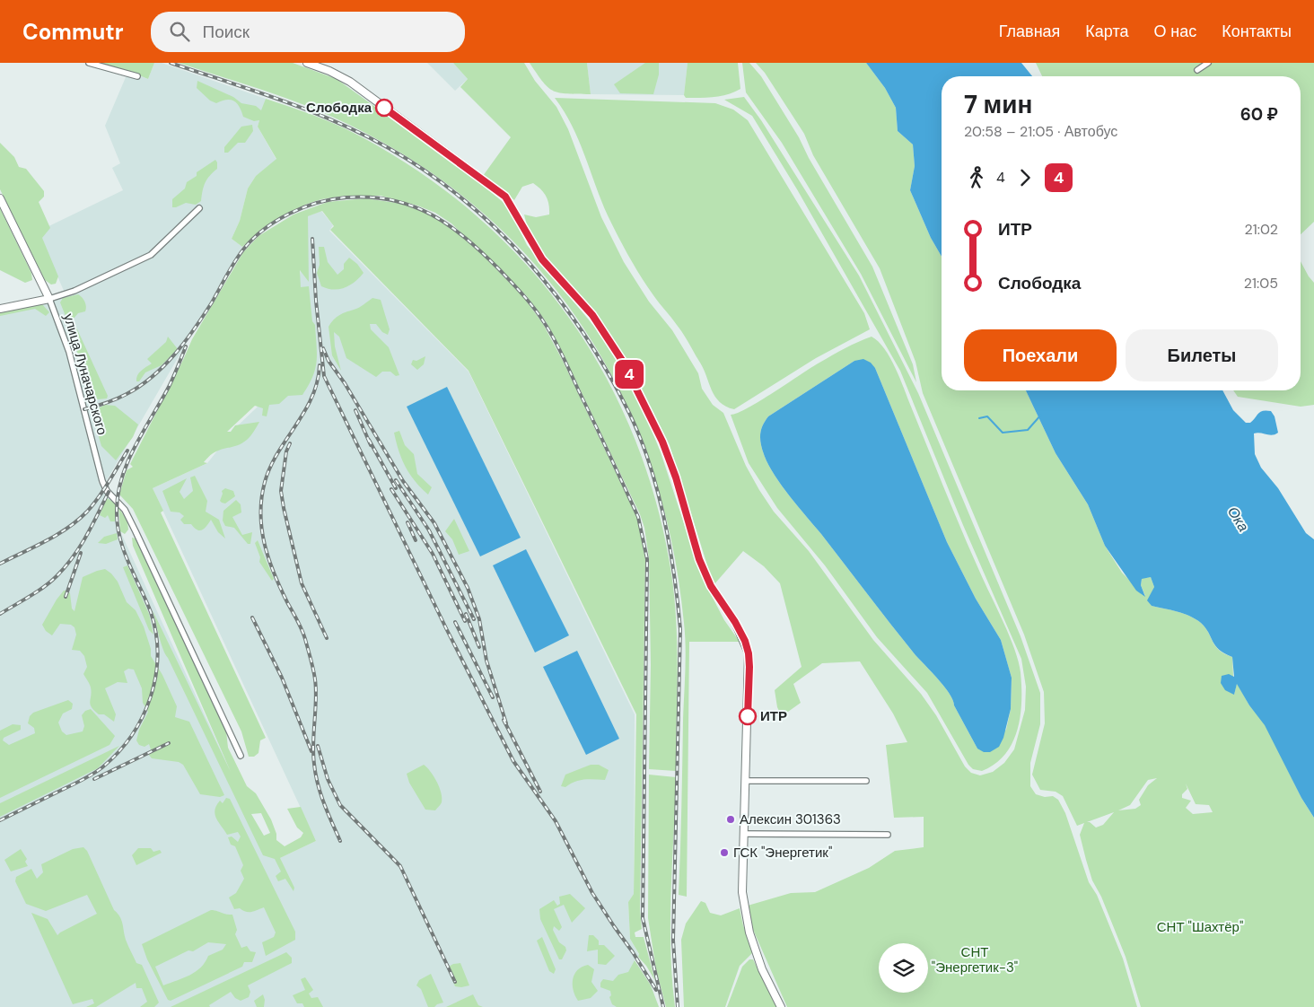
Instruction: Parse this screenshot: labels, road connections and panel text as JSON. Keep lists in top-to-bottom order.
{
  "streets": {
    "main road": ["улица Луначарского"]
  },
  "water": ["Ока"],
  "parks": ["СНТ \"Шахтёр\"", "СНТ \"Энергетик-3\""],
  "places": [
    "Слободка",
    "ИТР",
    "Алексин 301363",
    "ГСК \"Энергетик\""
  ],
  "lines": ["bus line 4"],
  "page": {
    "header": "Commutr",
    "search": "Поиск",
    "nav": [
      "Главная",
      "Карта",
      "О нас",
      "Контакты"
    ],
    "on_map": "4",
    "heading": ["7 мин", "20:58 – 21:05 · Автобус", "60 ₽"],
    "legs": ["4", "4"],
    "list": [
      {
        "name": "ИТР",
        "value": "21:02"
      },
      {
        "name": "Слободка",
        "value": "21:05"
      }
    ],
    "buttons": ["Поехали", "Билеты"]
  }
}
